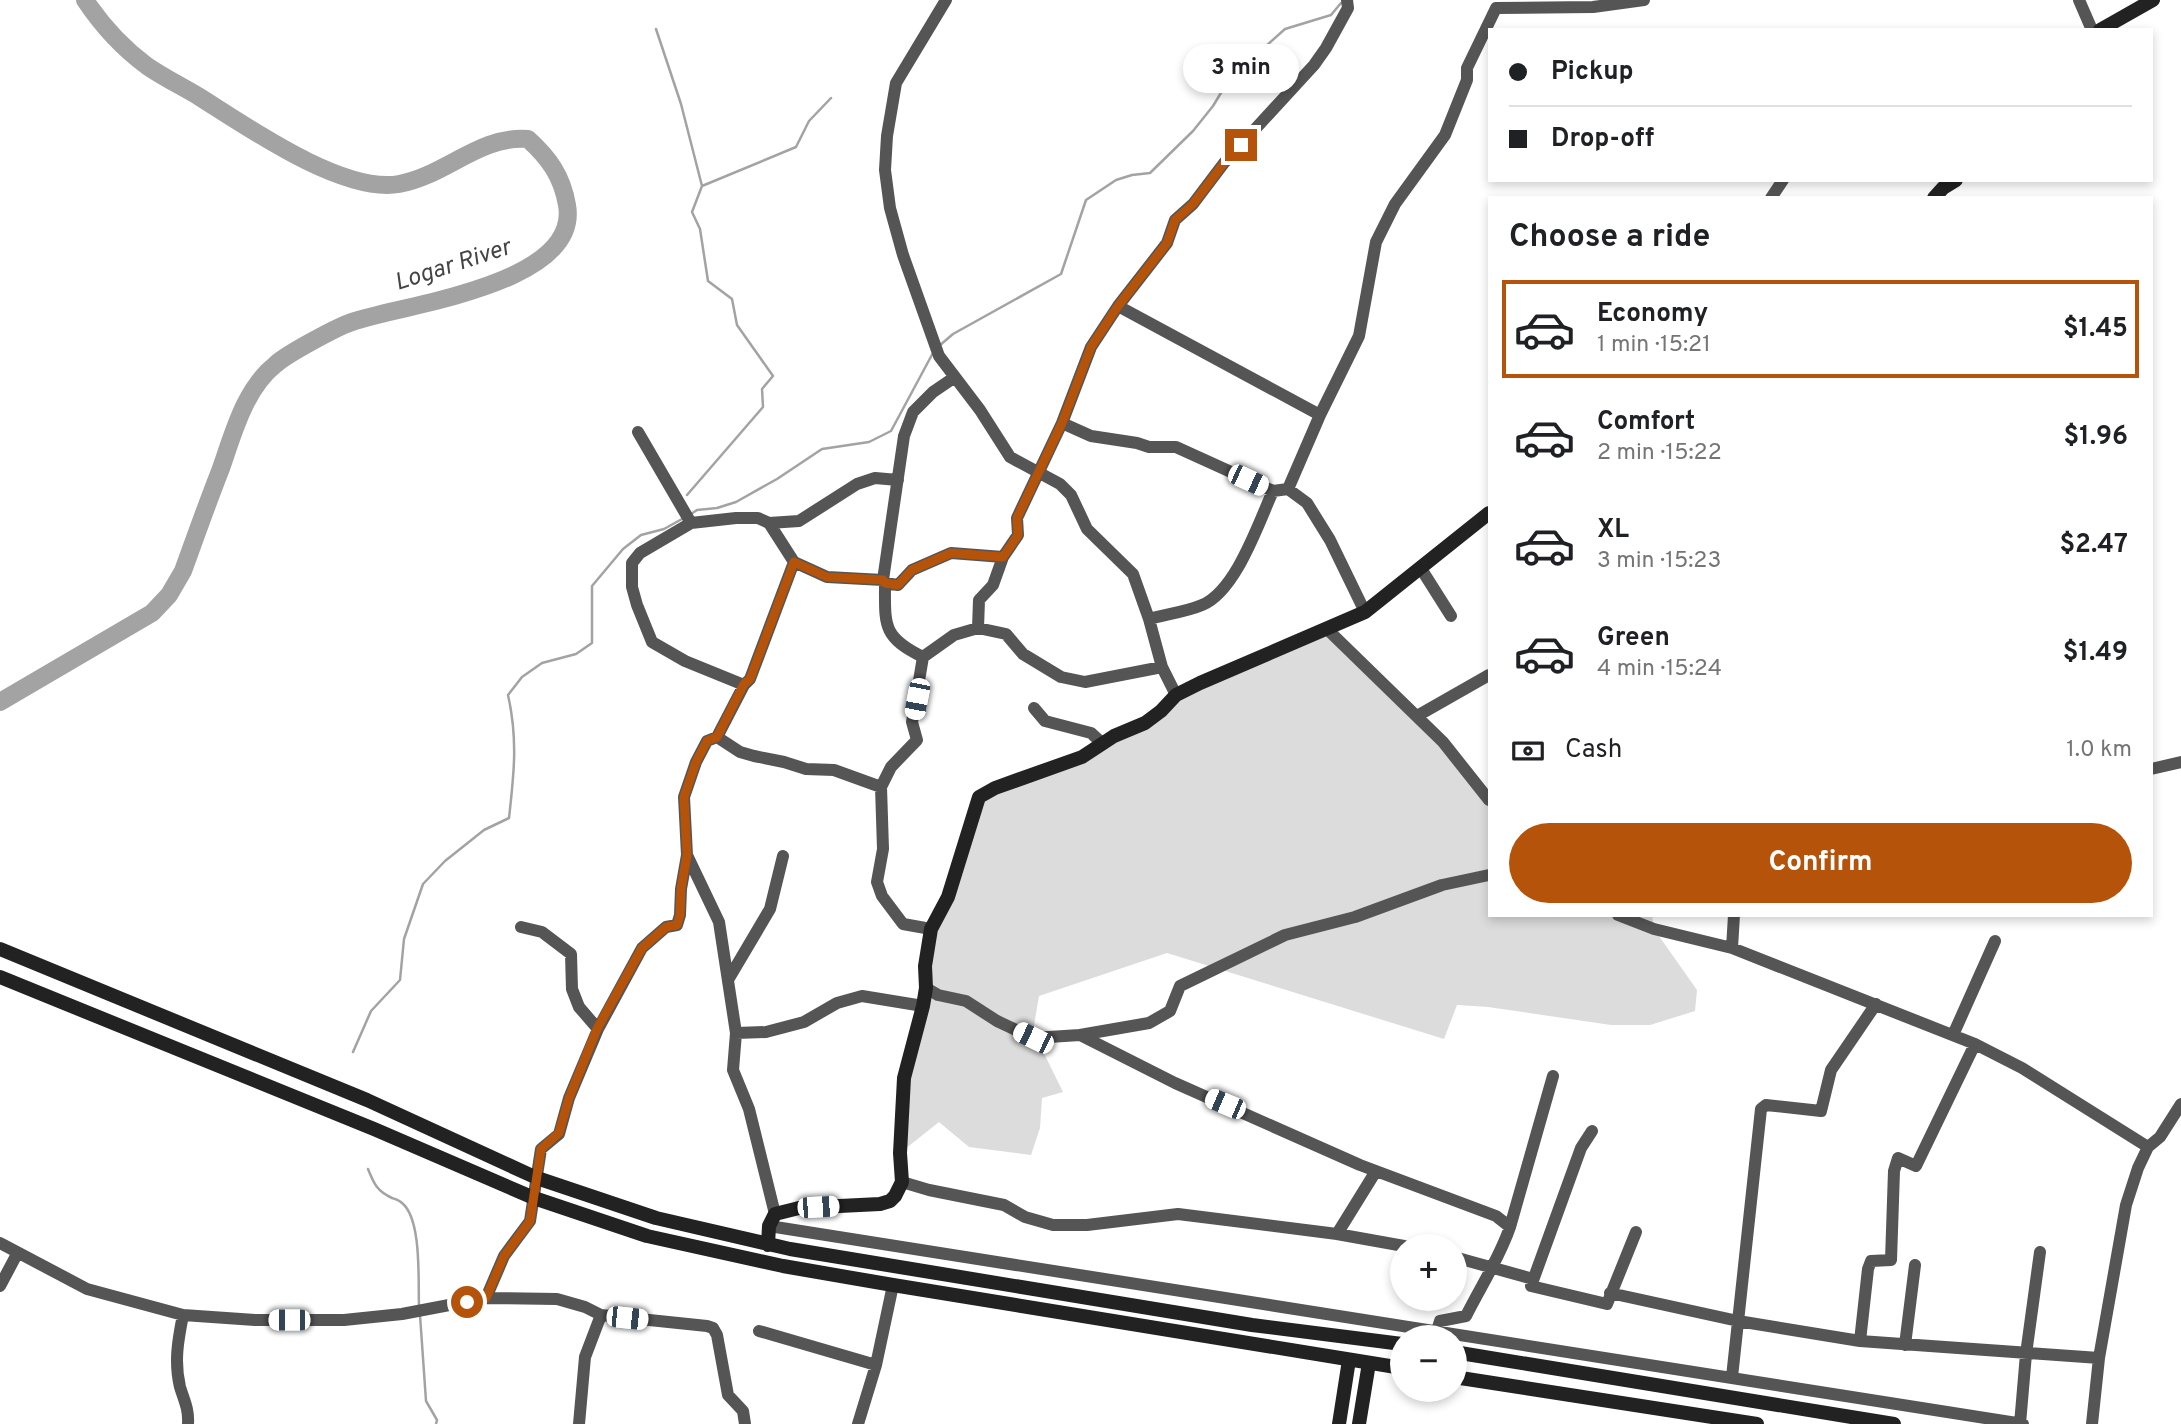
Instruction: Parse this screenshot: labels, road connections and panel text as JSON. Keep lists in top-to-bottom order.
{
  "water": ["Logar River"],
  "page": {
    "banner": ["Pickup", "Drop-off"],
    "bubble": "3 min",
    "heading": "Choose a ride",
    "list": [
      {
        "name": "Economy",
        "note": "1 min · 15:21",
        "value": "$1.45"
      },
      {
        "name": "Comfort",
        "note": "2 min · 15:22",
        "value": "$1.96"
      },
      {
        "name": "XL",
        "note": "3 min · 15:23",
        "value": "$2.47"
      },
      {
        "name": "Green",
        "note": "4 min · 15:24",
        "value": "$1.49"
      }
    ],
    "pay": ["Cash", "1.0 km"],
    "buttons": "Confirm",
    "map_buttons": ["+", "−"]
  }
}
